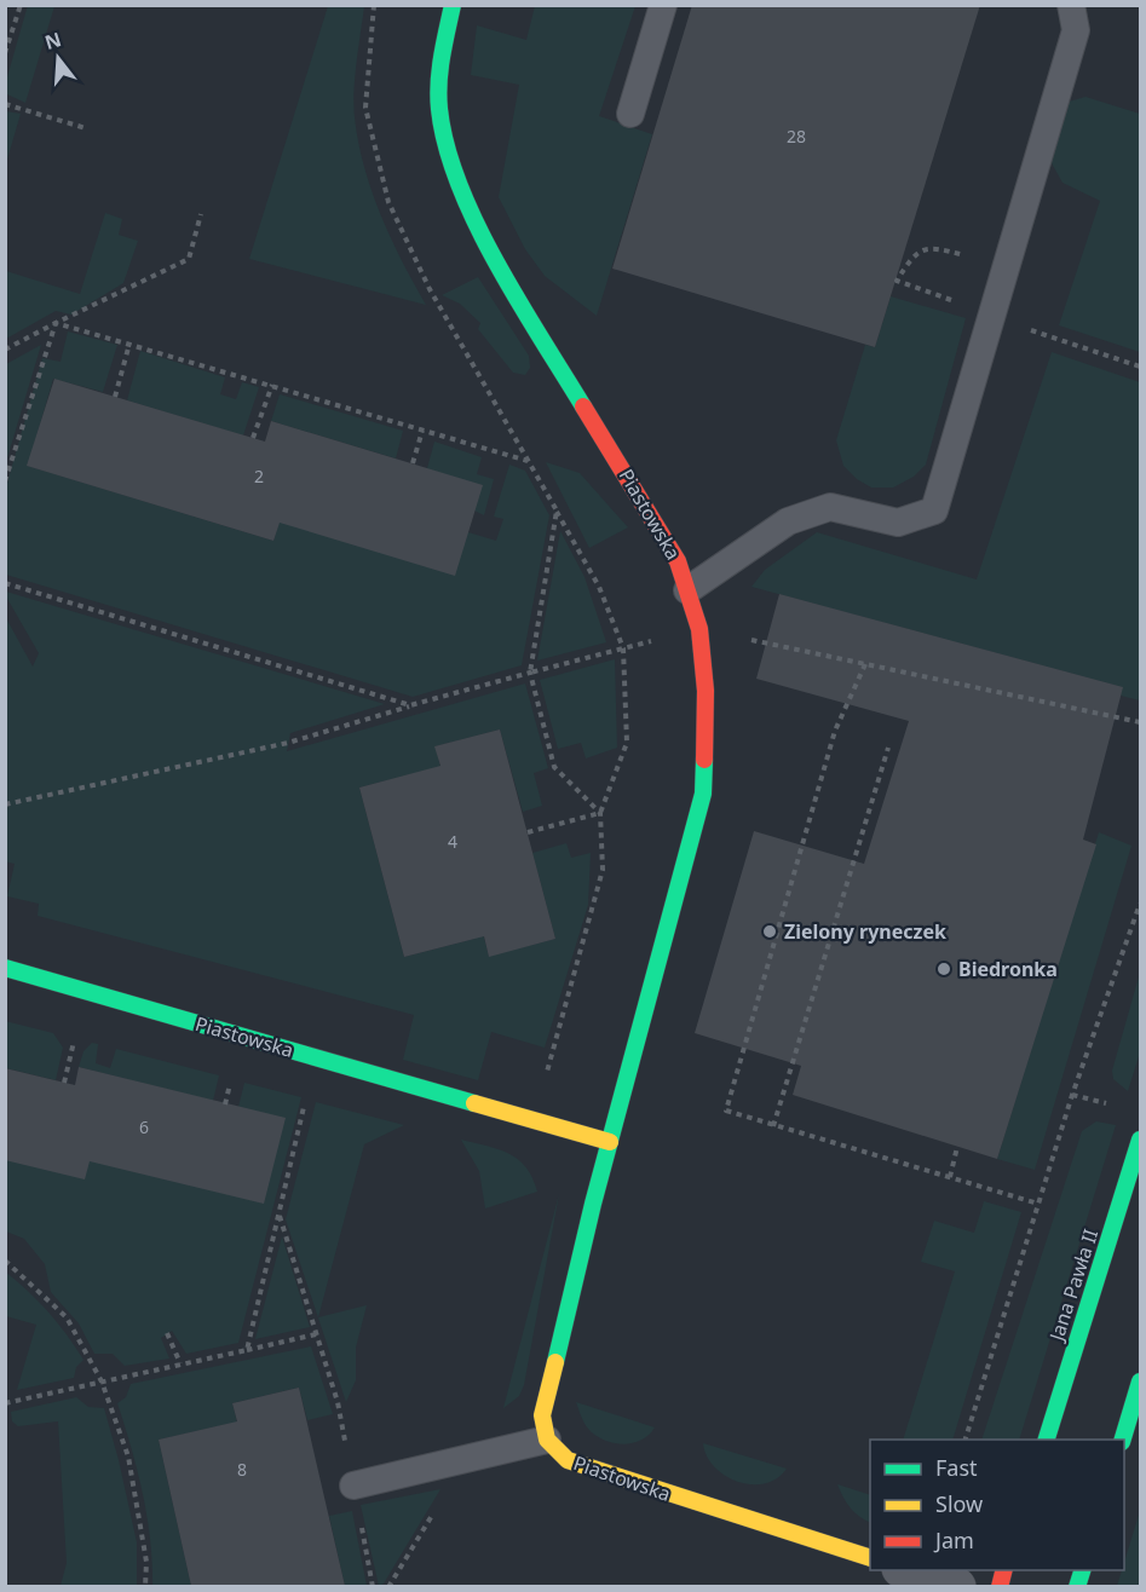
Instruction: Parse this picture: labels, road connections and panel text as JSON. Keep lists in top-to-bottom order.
{
  "streets": {
    "street": ["Piastowska", "Jana Pawła II"]
  },
  "places": ["Zielony ryneczek", "Biedronka"],
  "house_numbers": [
    "28",
    "2",
    "4",
    "6",
    "8"
  ],
  "legend": ["Fast", "Slow", "Jam"],
  "north": "top"
}
